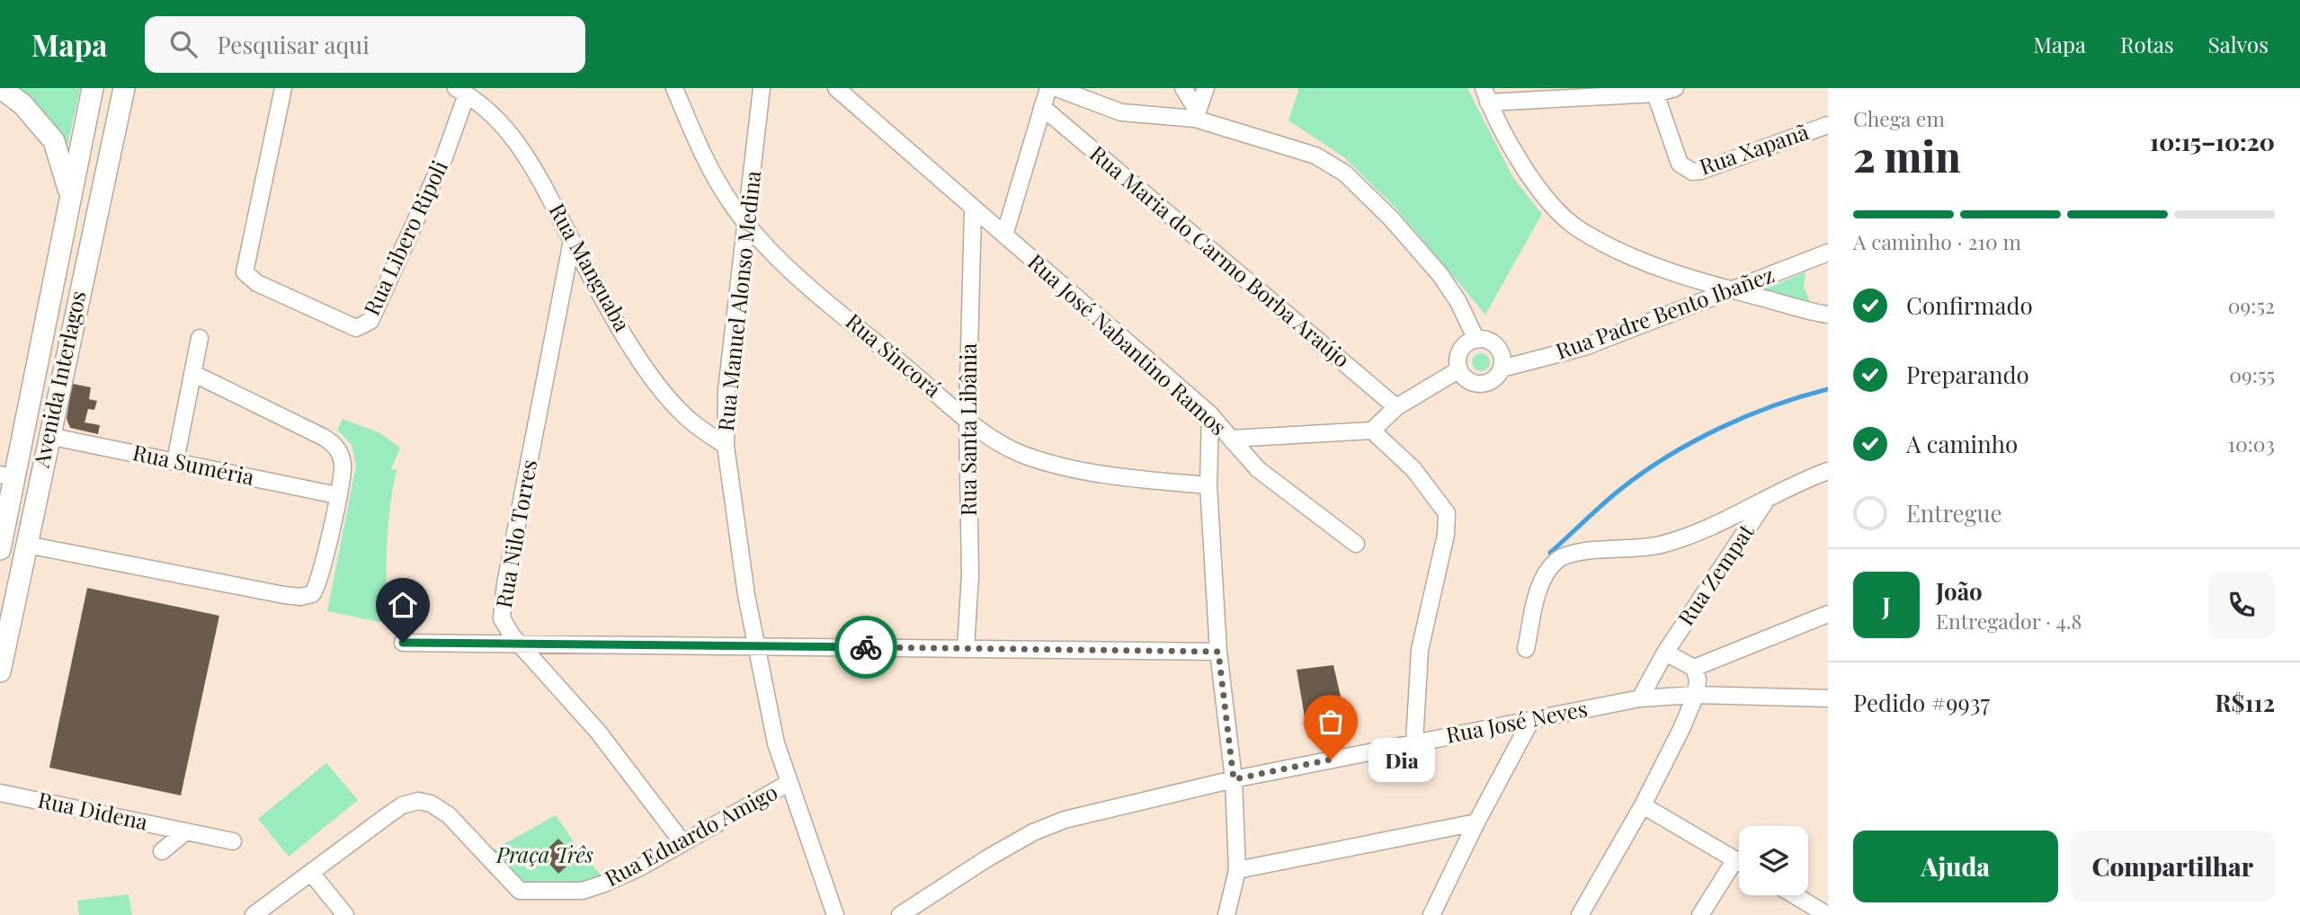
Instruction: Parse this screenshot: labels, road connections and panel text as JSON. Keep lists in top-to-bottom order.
{
  "streets": {
    "main road": ["Avenida Interlagos"],
    "street": [
      "Rua Xapanã",
      "Rua Libero Ripoli",
      "Rua Maria do Carmo Borba Araújo",
      "Rua Manguaba",
      "Rua Manuel Alonso Medina",
      "Rua Padre Bento Ibañez",
      "Rua José Nabantino Ramos",
      "Rua Sincorá",
      "Rua Santa Libânia",
      "Rua Suméria",
      "Rua Nilo Torres",
      "Rua Zempat",
      "Rua José Neves",
      "Rua Didena",
      "Rua Eduardo Amigo"
    ]
  },
  "crossings": [
    ["Rua Libero Ripoli", "Rua Manguaba"],
    ["Rua Manguaba", "Rua Manuel Alonso Medina"],
    ["Rua Manguaba", "Rua Nilo Torres"],
    ["Rua Manuel Alonso Medina", "Rua Sincorá"],
    ["Rua Manuel Alonso Medina", "Rua Eduardo Amigo"],
    ["Rua José Nabantino Ramos", "Rua Santa Libânia"],
    ["Rua Sincorá", "Rua Santa Libânia"],
    ["Avenida Interlagos", "Rua Suméria"],
    ["Rua Nilo Torres", "Rua Eduardo Amigo"],
    ["Rua Zempat", "Rua José Neves"]
  ],
  "parks": ["Praça Três"],
  "places": ["Dia"],
  "page": {
    "header": "Mapa",
    "search": "Pesquisar aqui",
    "nav": ["Mapa", "Rotas", "Salvos"],
    "heading": ["2 min", "Chega em", "10:15–10:20"],
    "panel": [
      "João",
      "Entregador · 4.8",
      "Pedido #9937",
      "R$112"
    ],
    "bar": "A caminho · 210 m",
    "list": [
      ["Confirmado", "09:52"],
      ["Preparando", "09:55"],
      ["A caminho", "10:03"],
      "Entregue"
    ],
    "round": "J",
    "bubble": "Dia",
    "buttons": ["Ajuda", "Compartilhar"]
  }
}
